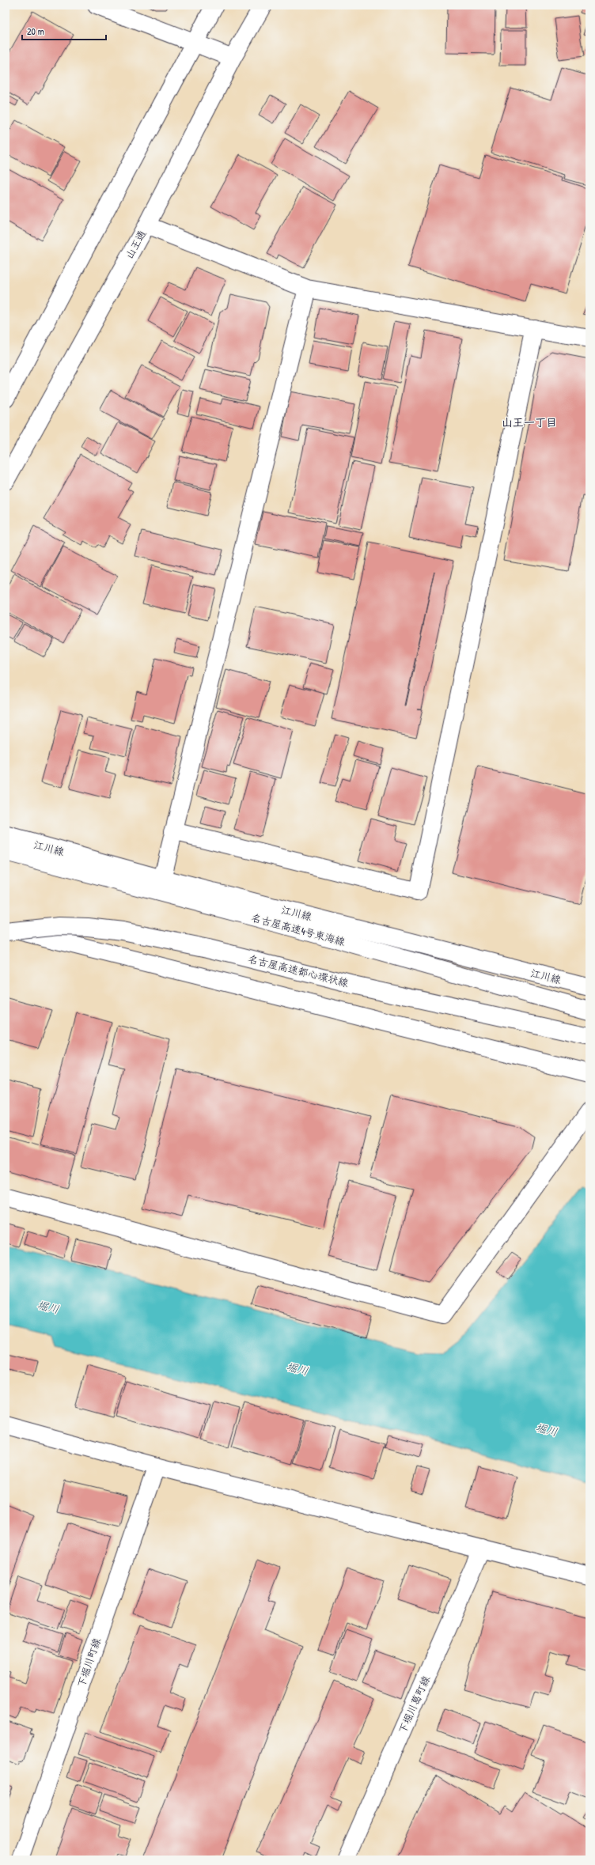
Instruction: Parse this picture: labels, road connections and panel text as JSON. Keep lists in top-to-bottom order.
{
  "streets": {
    "main road": [
      "山王通",
      "江川線",
      "名古屋高速4号東海線",
      "名古屋高速都心環状線",
      "下堀川町線",
      "下堀川葛町線"
    ]
  },
  "districts": ["山王一丁目"],
  "water": ["堀川"],
  "scale_bar": "20 m"
}
